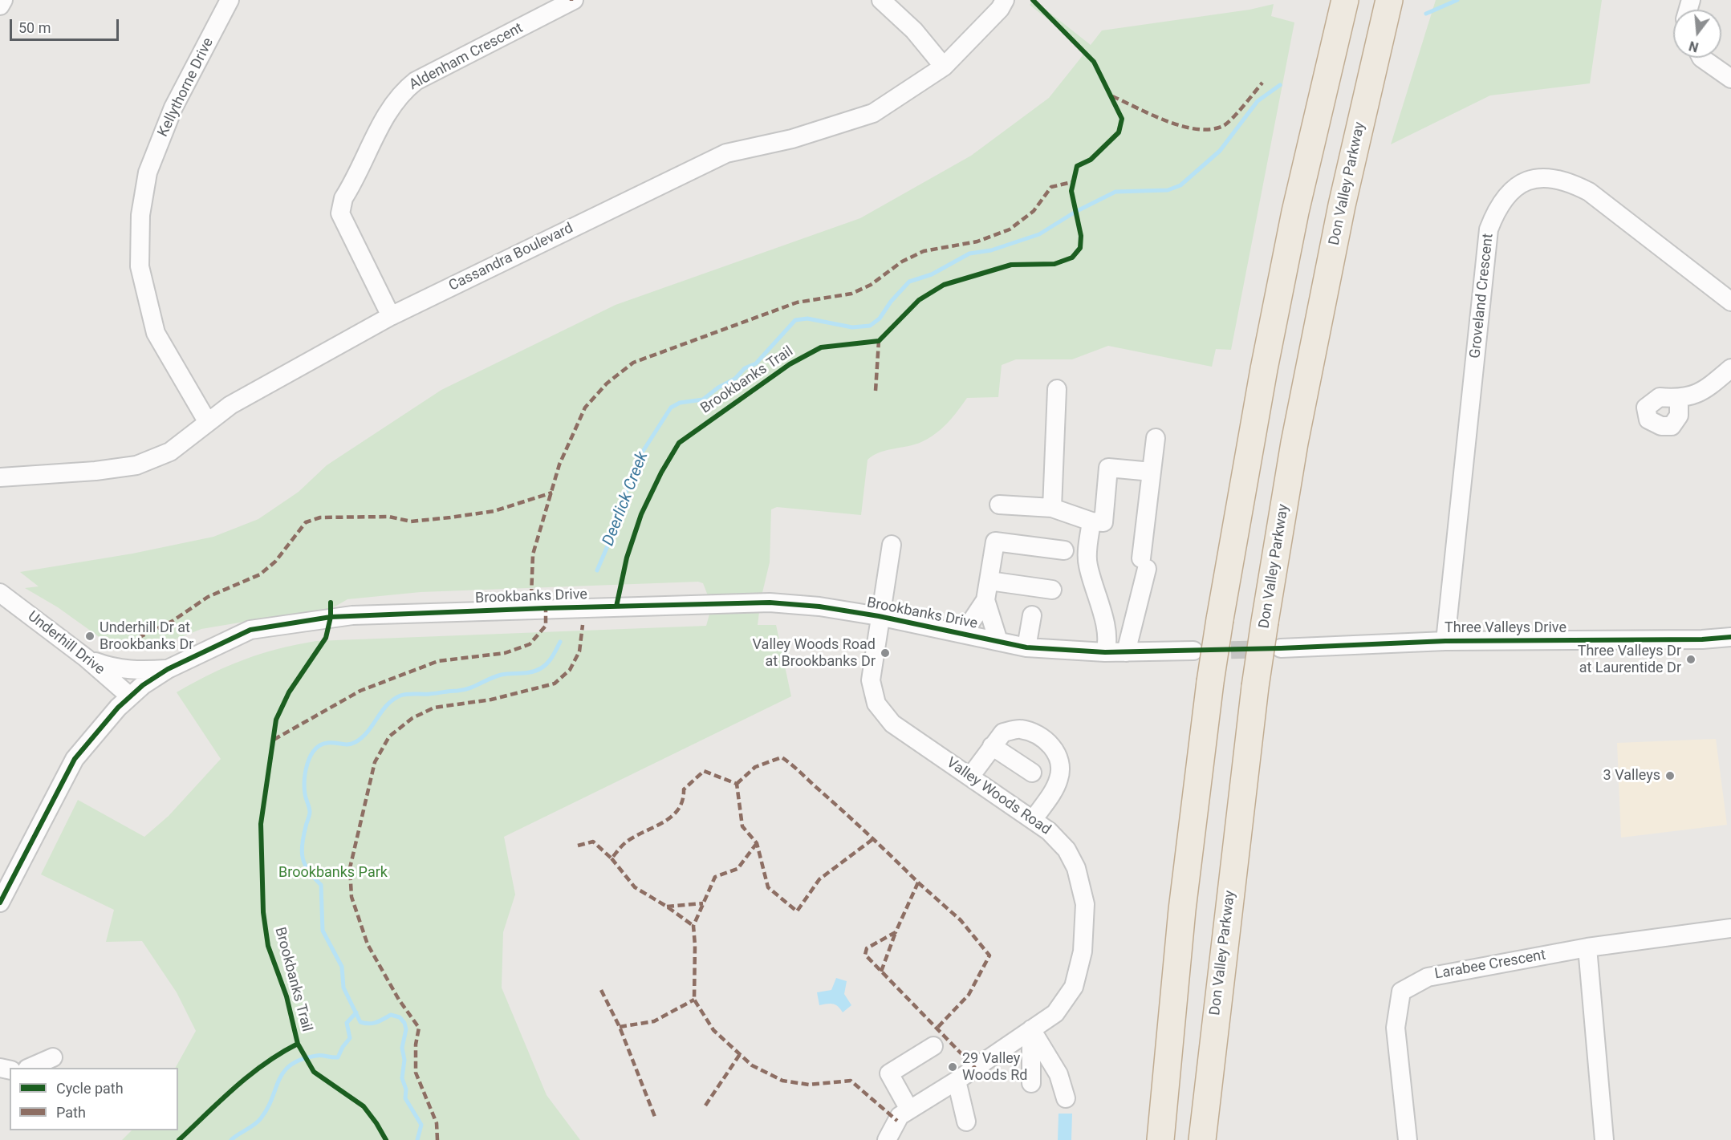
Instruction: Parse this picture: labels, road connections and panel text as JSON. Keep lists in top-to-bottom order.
{
  "streets": {
    "highway": ["Don Valley Parkway"],
    "street": [
      "Aldenham Crescent",
      "Kellythorne Drive",
      "Cassandra Boulevard",
      "Groveland Crescent",
      "Brookbanks Drive",
      "Three Valleys Drive",
      "Underhill Drive",
      "Valley Woods Road",
      "Larabee Crescent"
    ],
    "cycle path": ["Brookbanks Trail"]
  },
  "crossings": [
    ["Aldenham Crescent", "Cassandra Boulevard"],
    ["Kellythorne Drive", "Cassandra Boulevard"],
    ["Groveland Crescent", "Three Valleys Drive"],
    ["Brookbanks Drive", "Underhill Drive"],
    ["Brookbanks Drive", "Valley Woods Road"]
  ],
  "water": ["Deerlick Creek"],
  "parks": ["Brookbanks Park"],
  "places": [
    "Underhill Dr at Brookbanks Dr",
    "Valley Woods Road at Brookbanks Dr",
    "Three Valleys Dr at Laurentide Dr",
    "3 Valleys",
    "29 Valley Woods Rd"
  ],
  "legend": ["Cycle path", "Path"],
  "scale_bar": "50 m",
  "north": "bottom"
}
